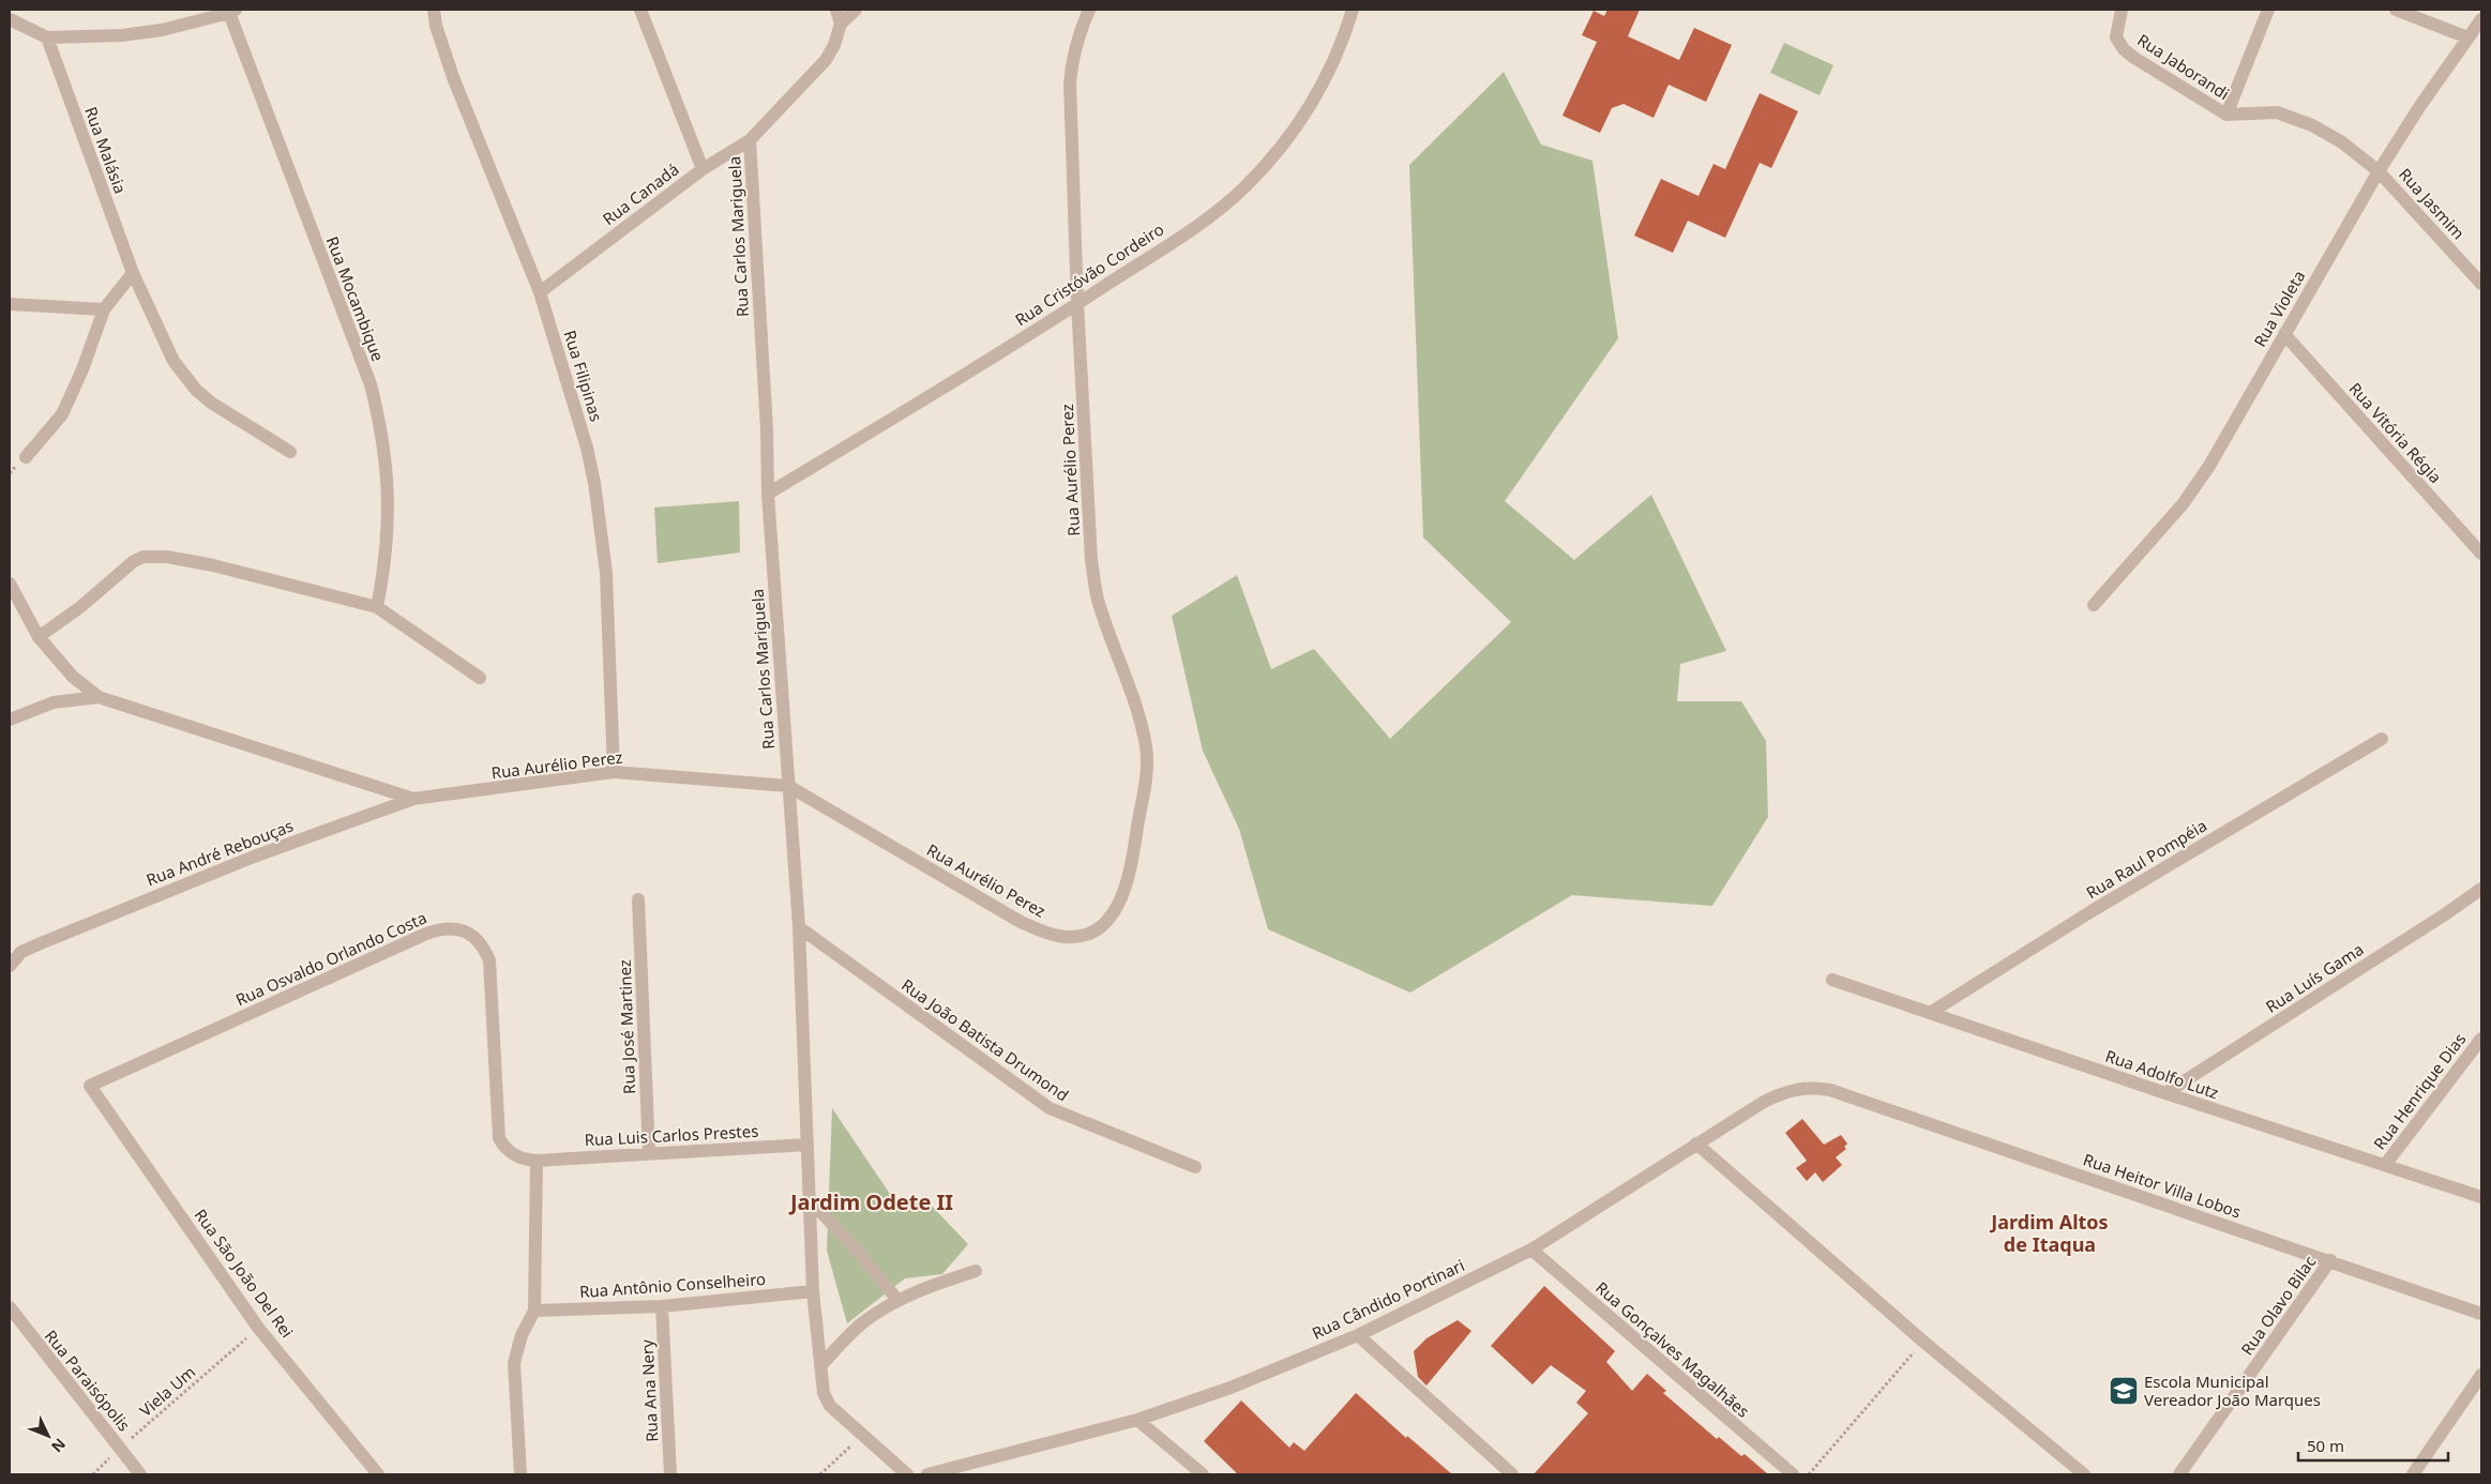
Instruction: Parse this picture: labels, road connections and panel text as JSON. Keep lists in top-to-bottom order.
{
  "streets": {
    "street": [
      "Rua Jaborandi",
      "Rua Malásia",
      "Rua Canadá",
      "Rua Jasmim",
      "Rua Carlos Mariguela",
      "Rua Cristóvão Cordeiro",
      "Rua Mocambique",
      "Rua Violeta",
      "Rua Filipinas",
      "Rua Vitória Régia",
      "Rua Aurélio Perez",
      "Rua André Rebouças",
      "Rua Raul Pompéia",
      "Rua Osvaldo Orlando Costa",
      "Rua Luís Gama",
      "Rua José Martinez",
      "Rua João Batista Drumond",
      "Rua Adolfo Lutz",
      "Rua Henrique Dias",
      "Rua Luis Carlos Prestes",
      "Rua Heitor Villa Lobos",
      "Rua São João Del Rei",
      "Rua Antônio Conselheiro",
      "Rua Cândido Portinari",
      "Rua Olavo Bilac",
      "Rua Gonçalves Magalhães",
      "Rua Paraisópolis",
      "Rua Ana Nery"
    ],
    "path": ["Viela Um"]
  },
  "crossings": [
    ["Rua Jaborandi", "Rua Jasmim"],
    ["Rua Jaborandi", "Rua Violeta"],
    ["Rua Canadá", "Rua Filipinas"],
    ["Rua Jasmim", "Rua Violeta"],
    ["Rua Carlos Mariguela", "Rua Cristóvão Cordeiro"],
    ["Rua Carlos Mariguela", "Rua Aurélio Perez"],
    ["Rua Carlos Mariguela", "Rua João Batista Drumond"],
    ["Rua Carlos Mariguela", "Rua Luis Carlos Prestes"],
    ["Rua Carlos Mariguela", "Rua Antônio Conselheiro"],
    ["Rua Cristóvão Cordeiro", "Rua Aurélio Perez"],
    ["Rua Violeta", "Rua Vitória Régia"],
    ["Rua Filipinas", "Rua Aurélio Perez"],
    ["Rua Aurélio Perez", "Rua André Rebouças"],
    ["Rua Raul Pompéia", "Rua Adolfo Lutz"],
    ["Rua Osvaldo Orlando Costa", "Rua Luis Carlos Prestes"],
    ["Rua Osvaldo Orlando Costa", "Rua São João Del Rei"],
    ["Rua Luís Gama", "Rua Adolfo Lutz"],
    ["Rua José Martinez", "Rua Luis Carlos Prestes"],
    ["Rua Adolfo Lutz", "Rua Henrique Dias"],
    ["Rua Heitor Villa Lobos", "Rua Cândido Portinari"],
    ["Rua Heitor Villa Lobos", "Rua Olavo Bilac"],
    ["Rua São João Del Rei", "Viela Um"],
    ["Rua Antônio Conselheiro", "Rua Ana Nery"],
    ["Rua Cândido Portinari", "Rua Gonçalves Magalhães"],
    ["Rua Paraisópolis", "Viela Um"]
  ],
  "districts": ["Jardim Odete II", "Jardim Altos de Itaqua"],
  "places": {
    "school or university": ["Escola Municipal Vereador João Marques"]
  },
  "scale_bar": "50 m",
  "north": "bottom right"
}
